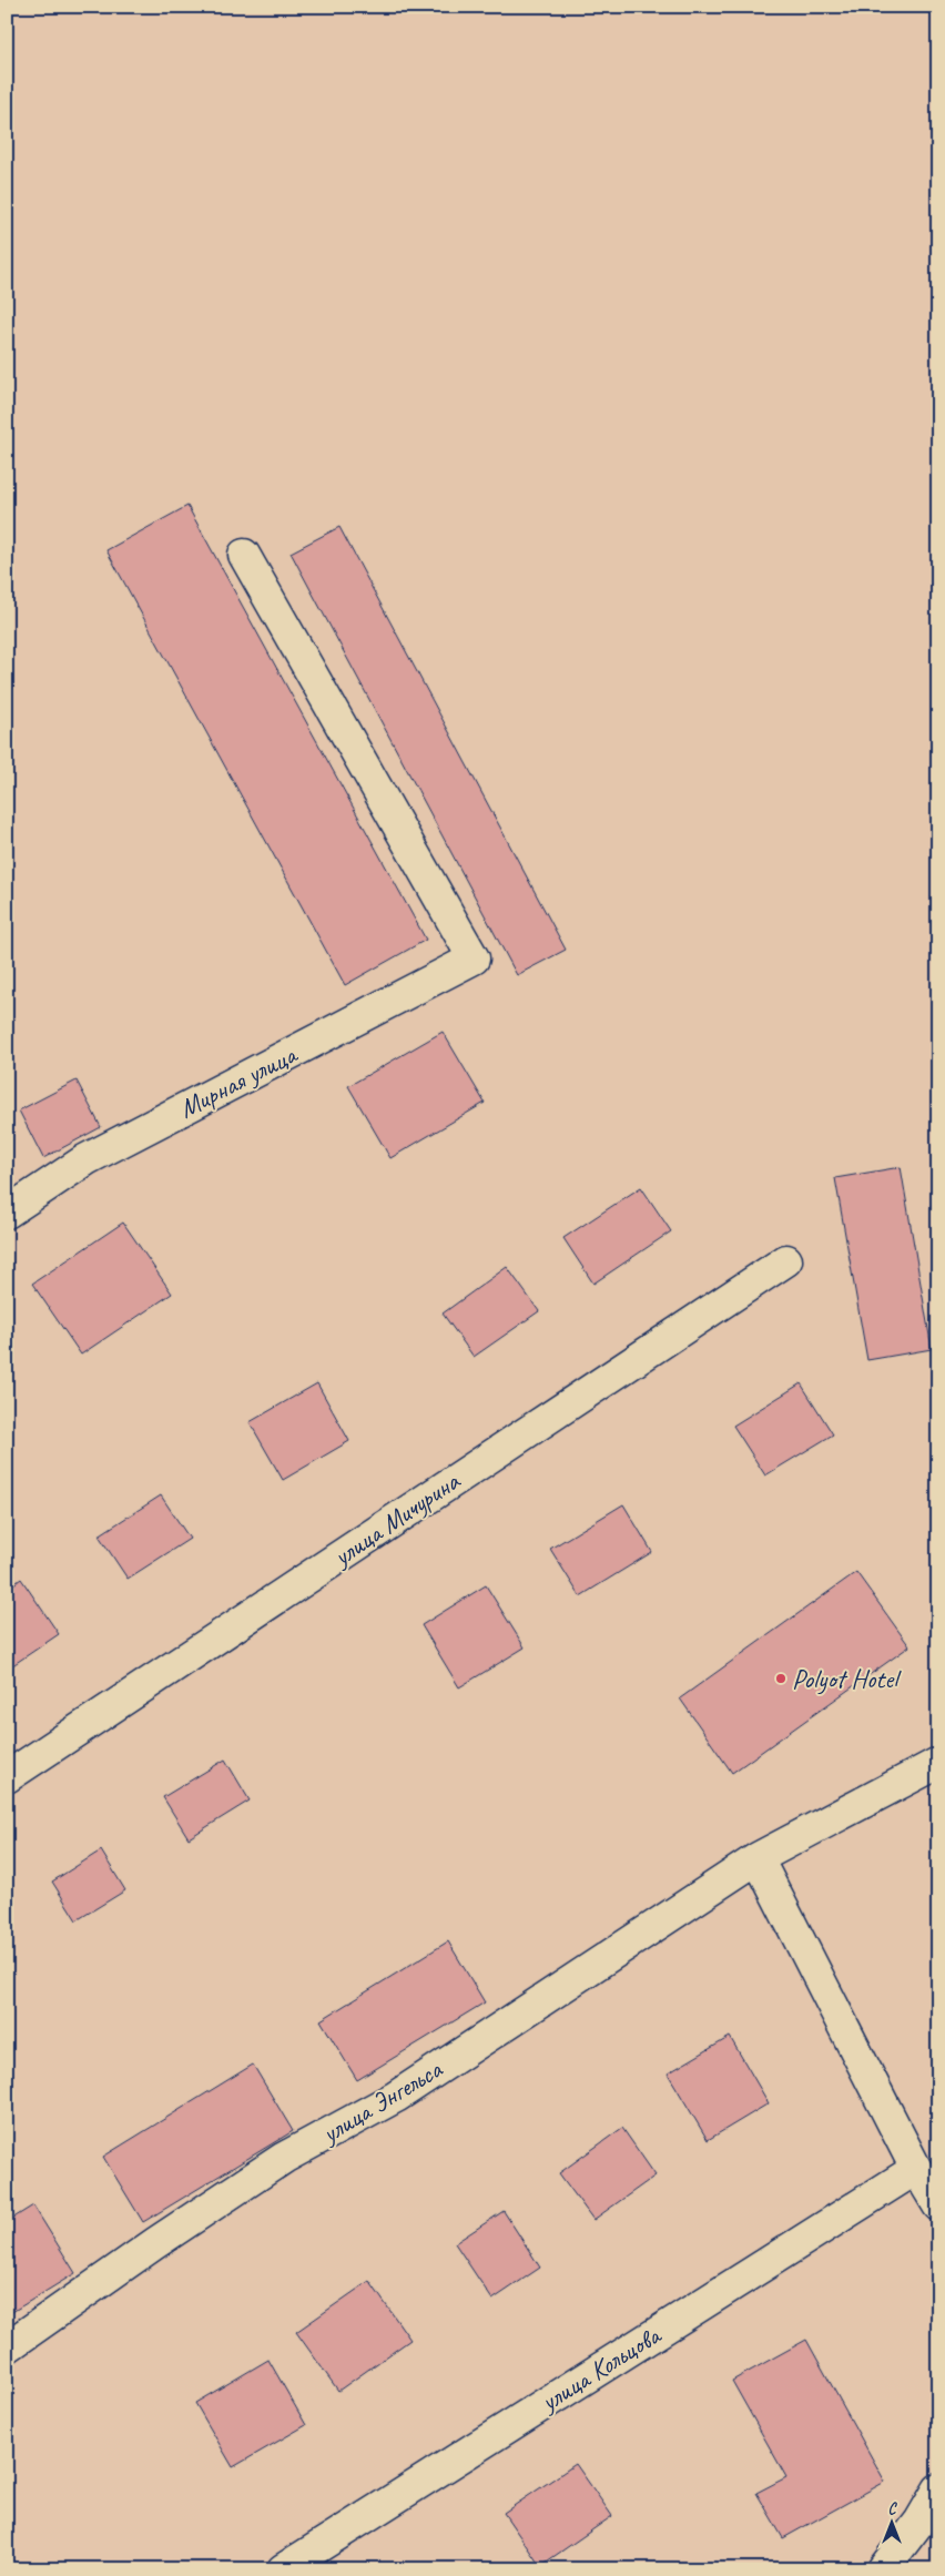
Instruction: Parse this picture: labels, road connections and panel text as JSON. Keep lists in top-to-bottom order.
{
  "streets": {
    "street": [
      "Мирная улица",
      "улица Мичурина",
      "улица Энгельса",
      "улица Кольцова"
    ]
  },
  "places": ["Polyot Hotel"],
  "north": "top"
}
